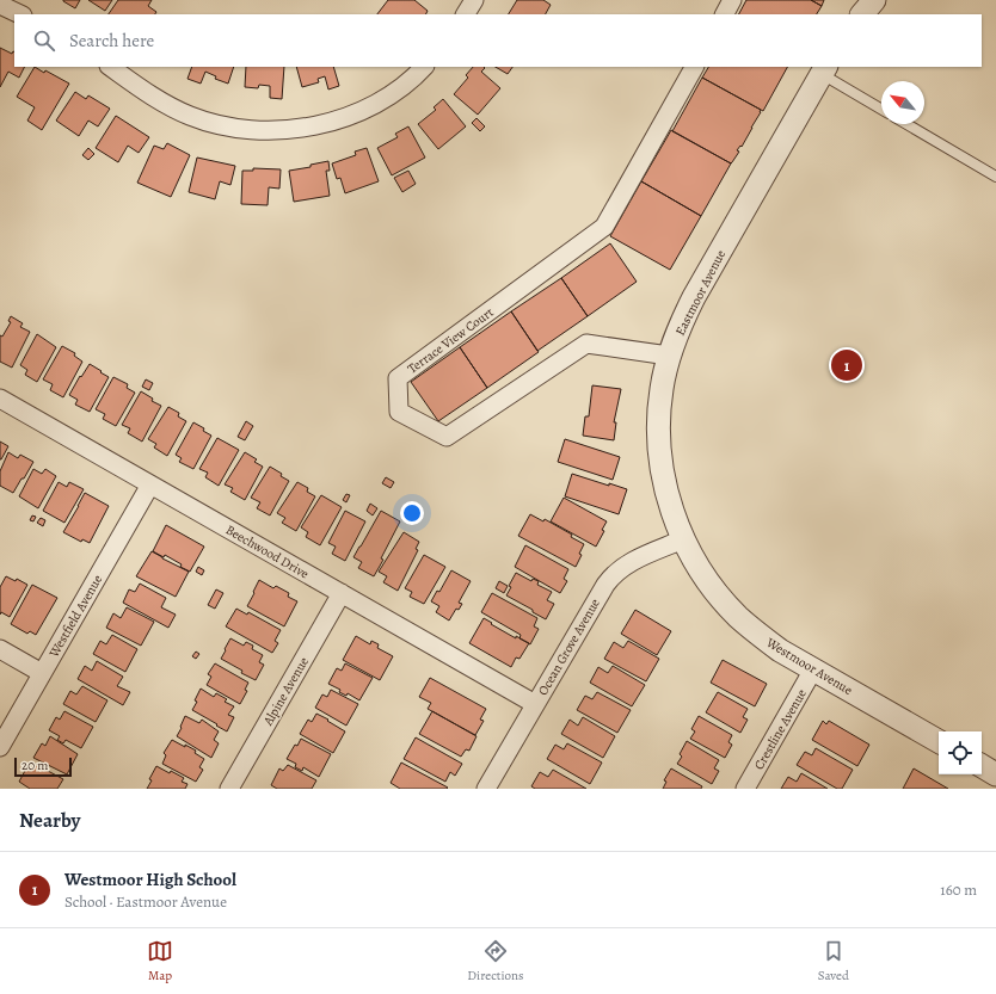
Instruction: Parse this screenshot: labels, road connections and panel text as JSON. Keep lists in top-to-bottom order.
{
  "streets": {
    "street": [
      "Eastmoor Avenue",
      "Terrace View Court",
      "Beechwood Drive",
      "Westfield Avenue",
      "Ocean Grove Avenue",
      "Westmoor Avenue",
      "Alpine Avenue",
      "Crestline Avenue"
    ]
  },
  "crossings": [
    ["Eastmoor Avenue", "Terrace View Court"],
    ["Eastmoor Avenue", "Ocean Grove Avenue"],
    ["Eastmoor Avenue", "Westmoor Avenue"],
    ["Beechwood Drive", "Westfield Avenue"],
    ["Beechwood Drive", "Ocean Grove Avenue"],
    ["Beechwood Drive", "Alpine Avenue"],
    ["Ocean Grove Avenue", "Westmoor Avenue"],
    ["Westmoor Avenue", "Crestline Avenue"]
  ],
  "scale_bar": "20 m",
  "north": "top left",
  "page": {
    "search": "Search here",
    "pins": "1",
    "scale": "20 m",
    "heading": "Nearby",
    "list": [
      {
        "mark": "1",
        "name": "Westmoor High School",
        "note": "School · Eastmoor Avenue",
        "value": "160 m"
      }
    ],
    "nav": ["Map", "Directions", "Saved"]
  }
}
